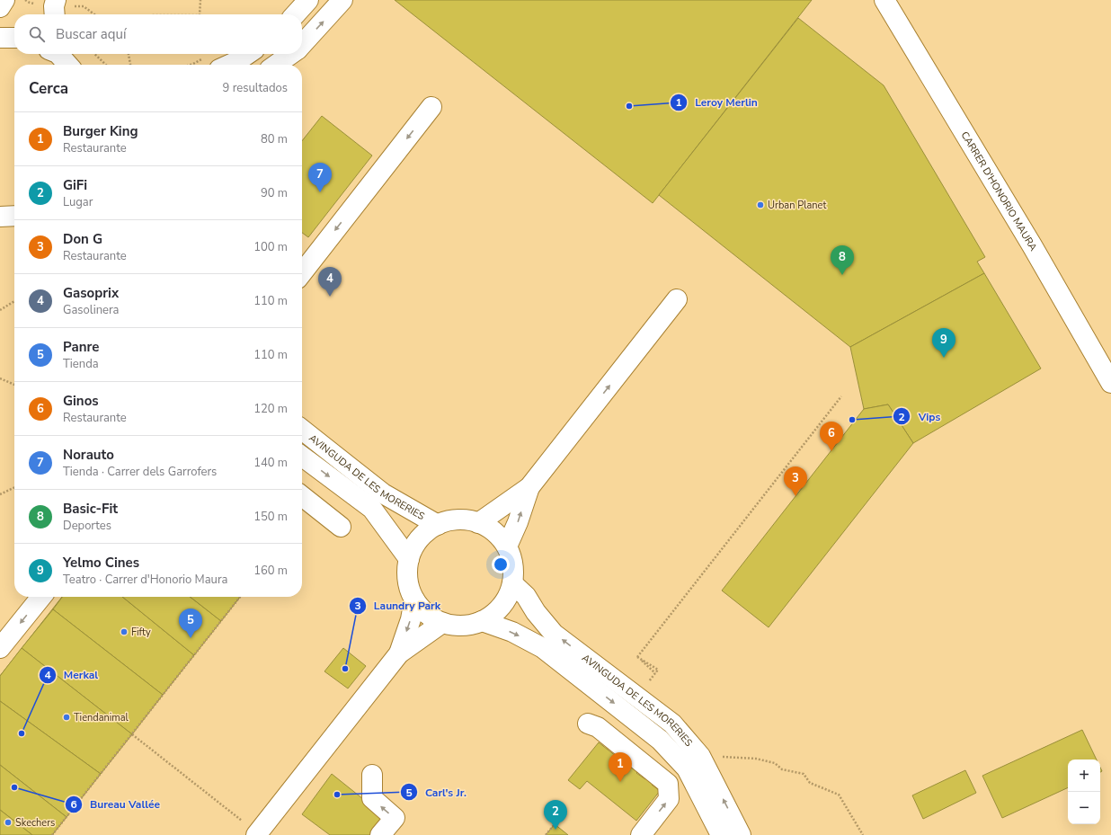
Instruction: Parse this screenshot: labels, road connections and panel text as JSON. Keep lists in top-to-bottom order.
{
  "streets": {
    "street": ["CARRER D'HONORIO MAURA", "AVINGUDA DE LES MORERIES"]
  },
  "places": [
    "Leroy Merlin",
    "Urban Planet",
    "Vips",
    "Fifty",
    "Laundry Park",
    "Tiendanimal",
    "Merkal",
    "Bureau Vallée",
    "Carl's Jr.",
    "Skechers"
  ],
  "page": {
    "search": "Buscar aquí",
    "heading": ["Cerca", "9 resultados"],
    "list": [
      {
        "mark": "1",
        "name": "Burger King",
        "note": "Restaurante",
        "value": "80 m"
      },
      {
        "mark": "2",
        "name": "GiFi",
        "note": "Lugar",
        "value": "90 m"
      },
      {
        "mark": "3",
        "name": "Don G",
        "note": "Restaurante",
        "value": "100 m"
      },
      {
        "mark": "4",
        "name": "Gasoprix",
        "note": "Gasolinera",
        "value": "110 m"
      },
      {
        "mark": "5",
        "name": "Panre",
        "note": "Tienda",
        "value": "110 m"
      },
      {
        "mark": "6",
        "name": "Ginos",
        "note": "Restaurante",
        "value": "120 m"
      },
      {
        "mark": "7",
        "name": "Norauto",
        "note": "Tienda · Carrer dels Garrofers",
        "value": "140 m"
      },
      {
        "mark": "8",
        "name": "Basic-Fit",
        "note": "Deportes",
        "value": "150 m"
      },
      {
        "mark": "9",
        "name": "Yelmo Cines",
        "note": "Teatro · Carrer d'Honorio Maura",
        "value": "160 m"
      }
    ],
    "pins": [
      "7",
      "8",
      "4",
      "9",
      "6",
      "3",
      "5",
      "1",
      "2"
    ],
    "map_buttons": ["+", "−"]
  }
}
